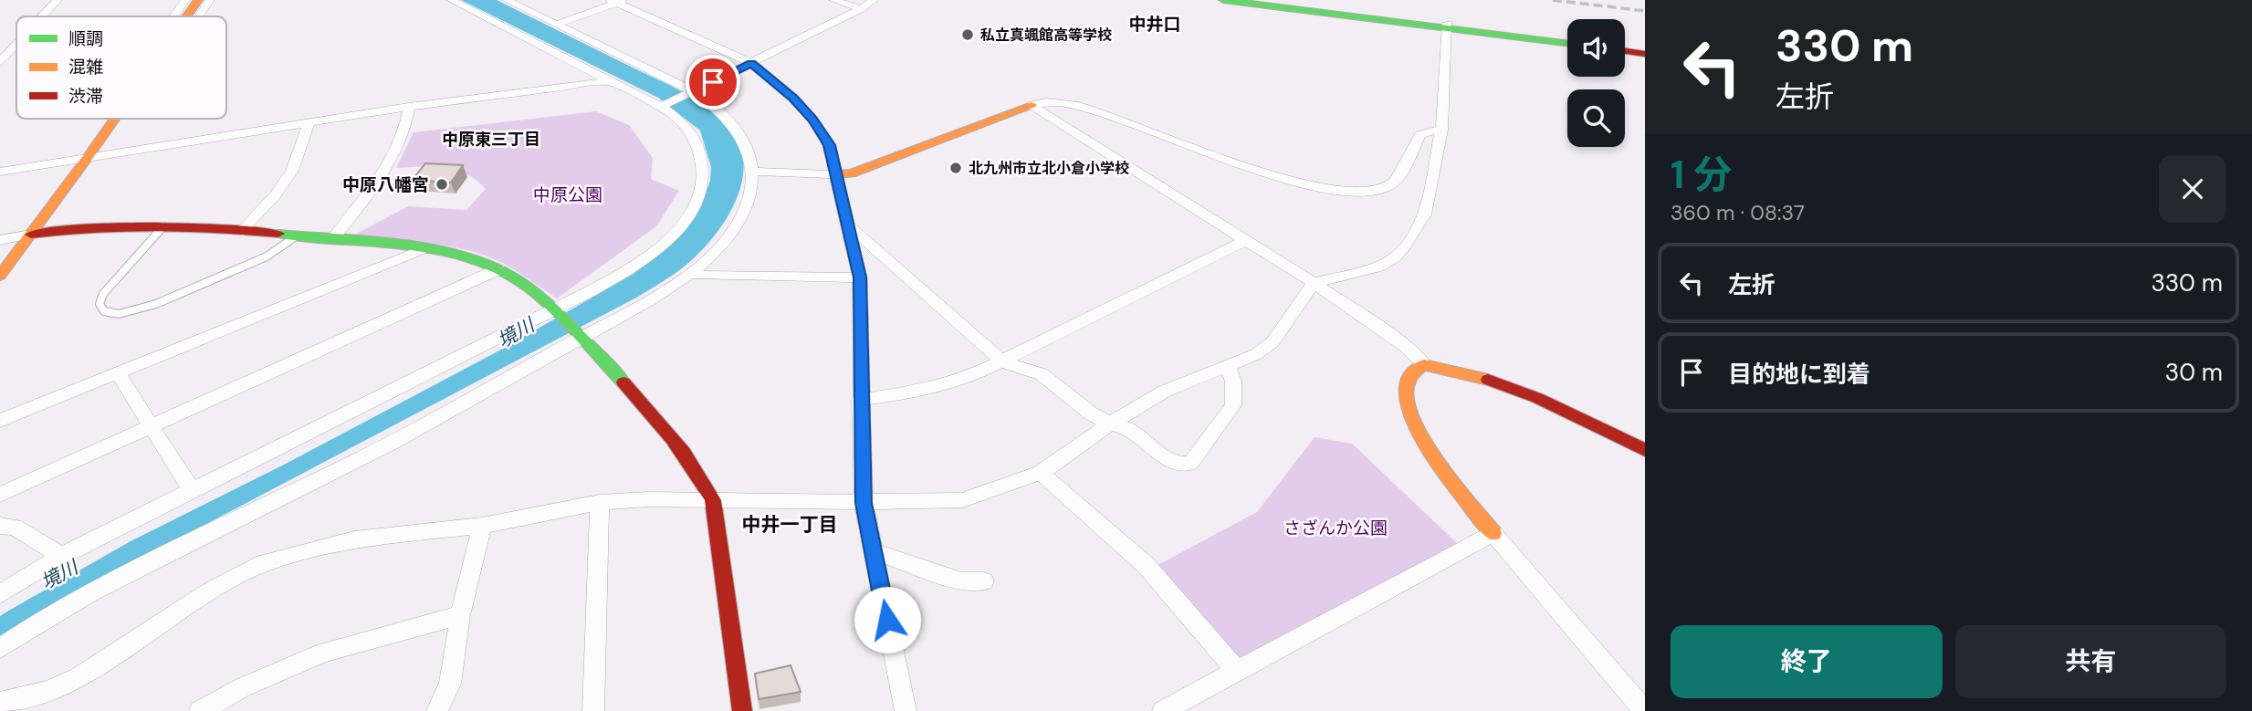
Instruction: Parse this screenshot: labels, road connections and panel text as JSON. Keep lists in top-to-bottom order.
{
  "districts": ["中井口", "中原東三丁目", "中井一丁目"],
  "water": ["境川"],
  "parks": ["中原公園", "さざんか公園"],
  "places": ["私立真颯館高等学校", "北九州市立北小倉小学校", "中原八幡宮"],
  "legend": ["順調", "混雑", "渋滞"],
  "page": {
    "turn": ["330 m", "左折"],
    "heading": ["1 分", "360 m · 08:37"],
    "list": [
      {
        "name": "左折",
        "value": "330 m"
      },
      {
        "name": "目的地に到着",
        "value": "30 m"
      }
    ],
    "buttons": ["終了", "共有"]
  }
}
